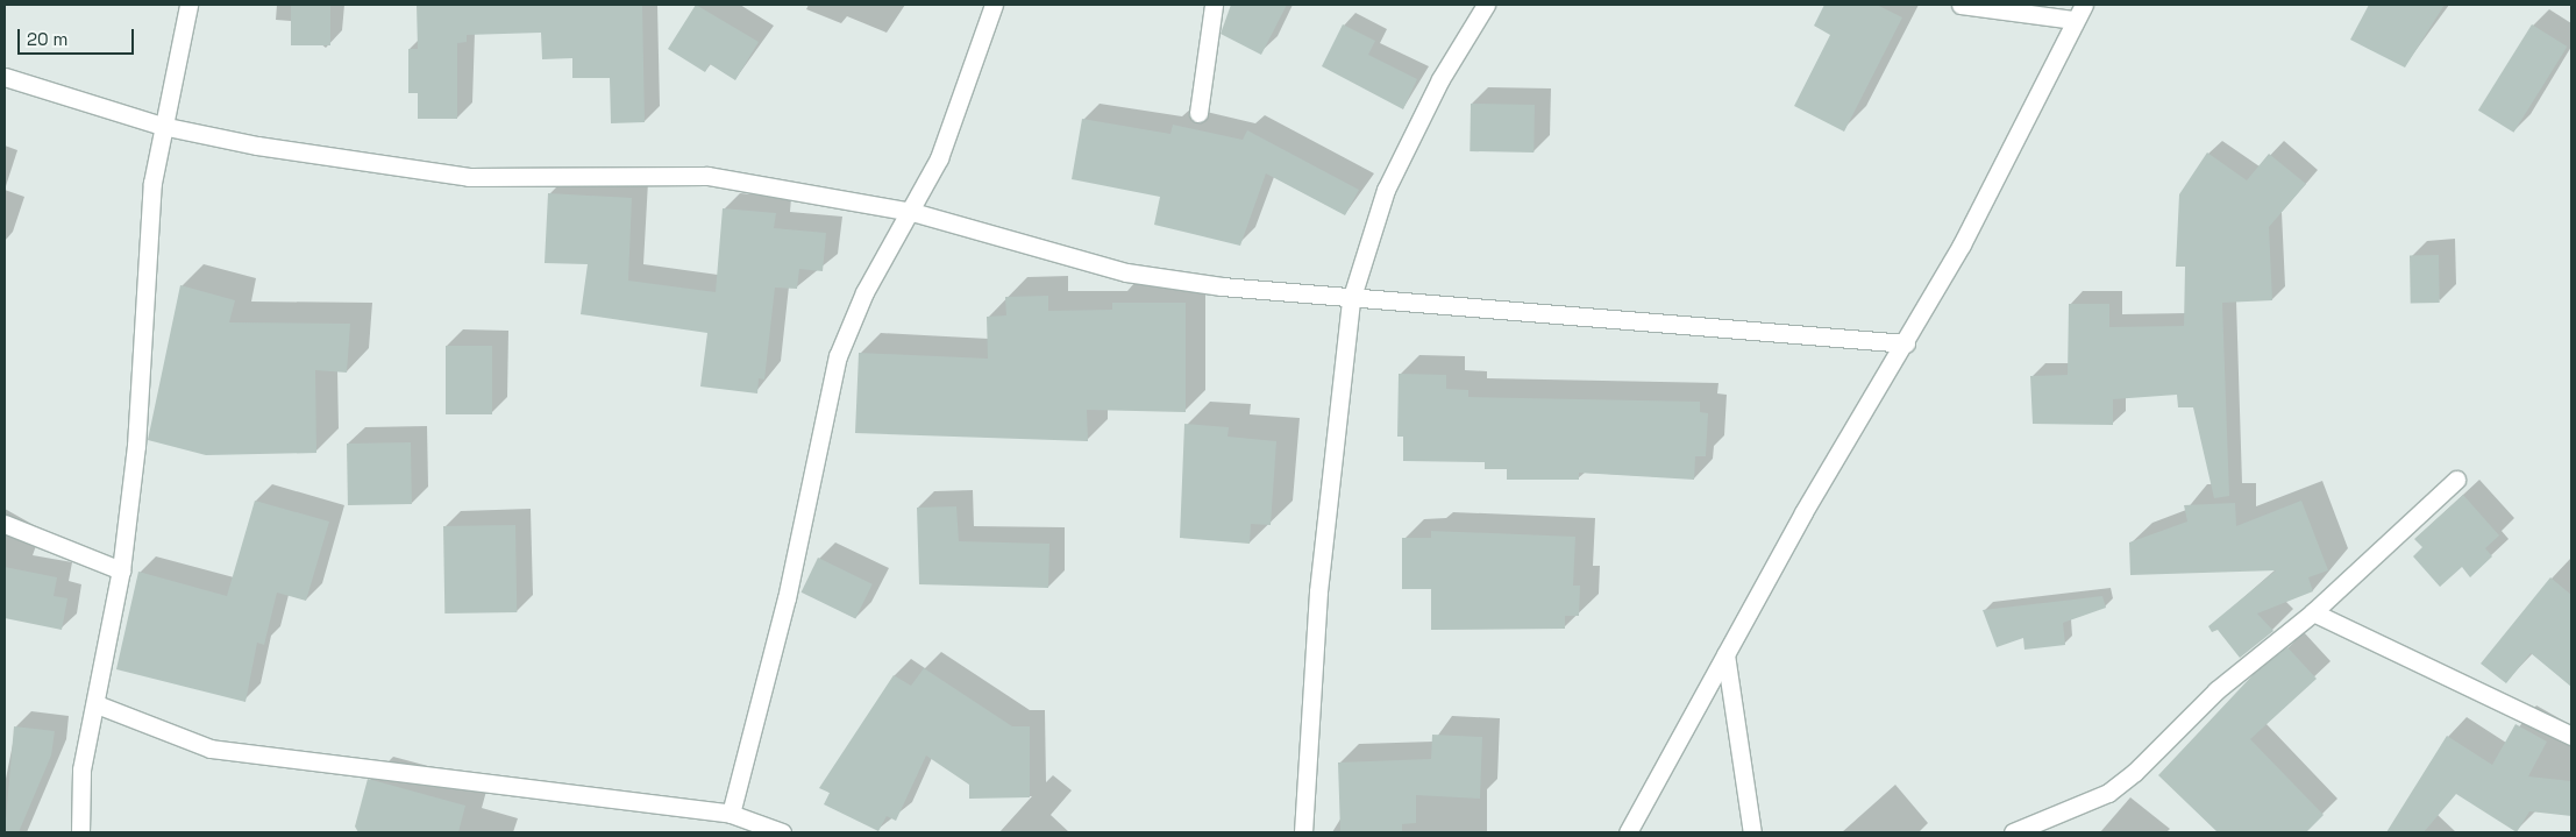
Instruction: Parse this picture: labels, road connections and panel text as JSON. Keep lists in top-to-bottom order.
{
  "scale_bar": "20 m"
}
